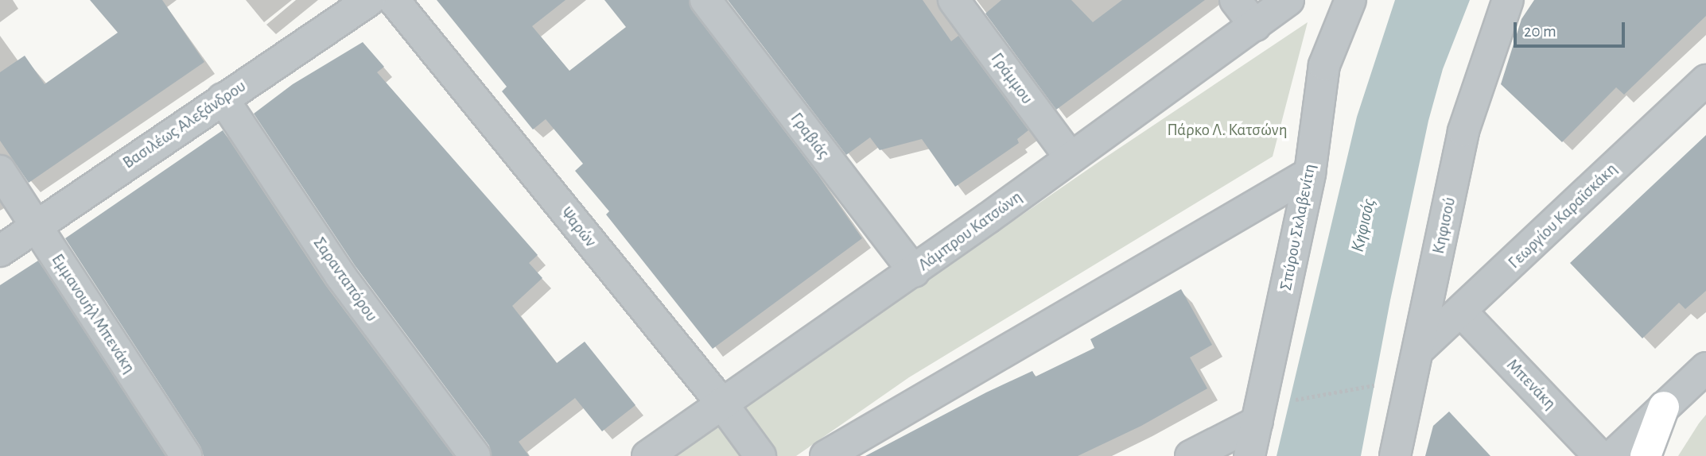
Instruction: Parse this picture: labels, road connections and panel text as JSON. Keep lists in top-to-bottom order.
{
  "streets": {
    "street": [
      "Γράμμου",
      "Βασιλέως Αλεξάνδρου",
      "Γραβιάς",
      "Γεωργίου Καραϊσκάκη",
      "Κηφισού",
      "Ψαρών",
      "Σπύρου Σκλαβενίτη",
      "Λάμπρου Κατσώνη",
      "Σαρανταπόρου",
      "Εμμανουήλ Μπενάκη",
      "Μπενάκη"
    ]
  },
  "crossings": [
    ["Γράμμου", "Λάμπρου Κατσώνη"],
    ["Βασιλέως Αλεξάνδρου", "Σαρανταπόρου"],
    ["Βασιλέως Αλεξάνδρου", "Εμμανουήλ Μπενάκη"],
    ["Γραβιάς", "Λάμπρου Κατσώνη"],
    ["Γεωργίου Καραϊσκάκη", "Κηφισού"],
    ["Γεωργίου Καραϊσκάκη", "Μπενάκη"],
    ["Ψαρών", "Λάμπρου Κατσώνη"]
  ],
  "water": ["Κηφισός"],
  "parks": ["Πάρκο Λ. Κατσώνη"],
  "scale_bar": "20 m"
}
